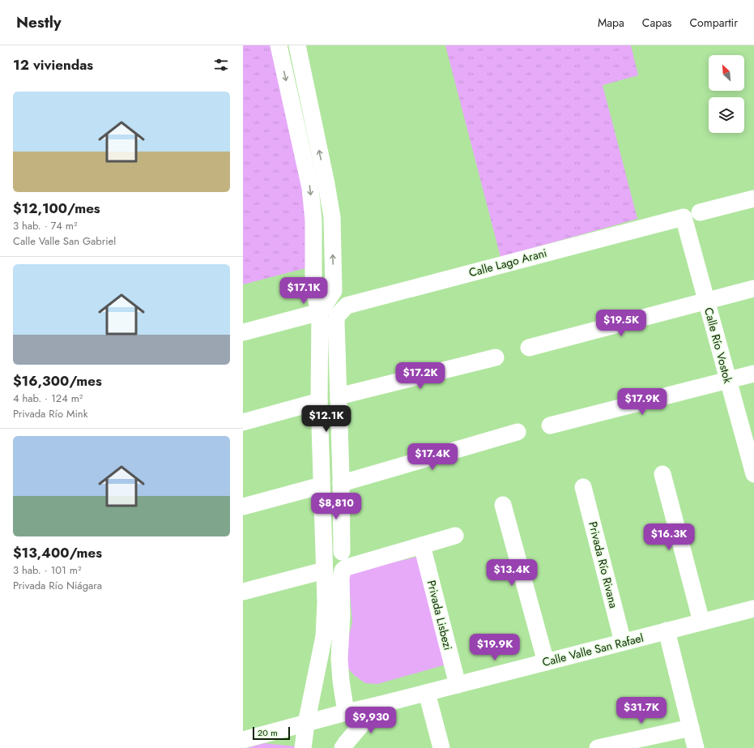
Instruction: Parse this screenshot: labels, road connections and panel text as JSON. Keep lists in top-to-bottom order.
{
  "streets": {
    "street": [
      "Calle Lago Arani",
      "Calle Río Vostok",
      "Privada Río Rivana",
      "Privada Lisbezi",
      "Calle Valle San Rafael"
    ]
  },
  "crossings": [
    ["Calle Lago Arani", "Calle Río Vostok"],
    ["Privada Río Rivana", "Calle Valle San Rafael"],
    ["Privada Lisbezi", "Calle Valle San Rafael"]
  ],
  "scale_bar": "20 m",
  "north": "top left",
  "page": {
    "header": "Nestly",
    "nav": ["Mapa", "Capas", "Compartir"],
    "heading": "12 viviendas",
    "list": [
      {
        "name": "$12,100/mes",
        "note": "3 hab. · 74 m² · Calle Valle San Gabriel"
      },
      {
        "name": "$16,300/mes",
        "note": "4 hab. · 124 m² · Privada Río Mink"
      },
      {
        "name": "$13,400/mes",
        "note": "3 hab. · 101 m² · Privada Río Niágara"
      }
    ],
    "price": [
      "$17.1K",
      "$19.5K",
      "$17.2K",
      "$17.9K",
      "$12.1K",
      "$17.4K",
      "$8,810",
      "$16.3K",
      "$13.4K",
      "$19.9K",
      "$31.7K",
      "$9,930"
    ],
    "scale": "20 m"
  }
}
